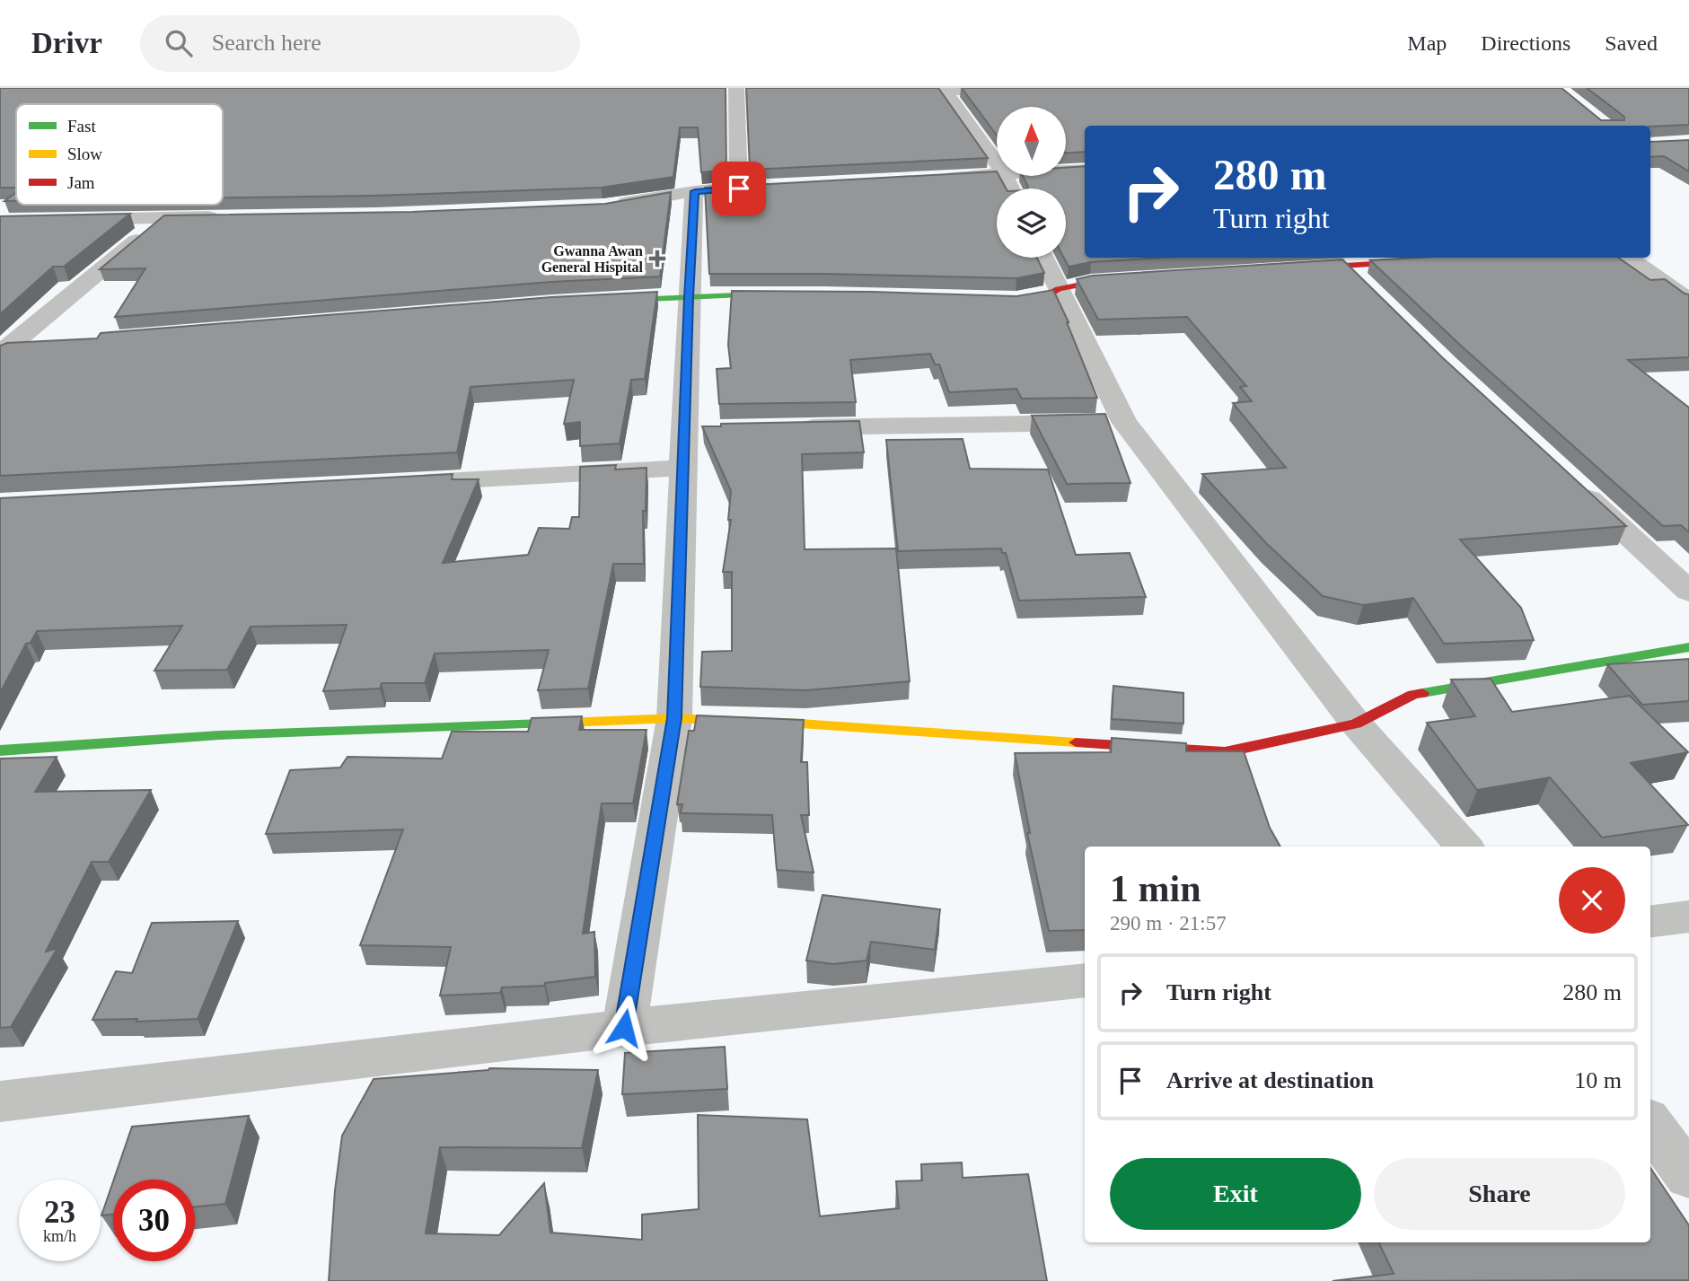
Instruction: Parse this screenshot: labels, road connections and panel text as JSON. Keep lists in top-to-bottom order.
{
  "places": {
    "health": ["Gwanna Awan General Hispital"]
  },
  "legend": ["Fast", "Slow", "Jam"],
  "north": "top",
  "page": {
    "header": "Drivr",
    "search": "Search here",
    "nav": ["Map", "Directions", "Saved"],
    "turn": ["280 m", "Turn right"],
    "heading": ["1 min", "290 m · 21:57"],
    "list": [
      {
        "name": "Turn right",
        "value": "280 m"
      },
      {
        "name": "Arrive at destination",
        "value": "10 m"
      }
    ],
    "buttons": ["Exit", "Share"],
    "speed": "23 km/h",
    "limit": "30"
  }
}
